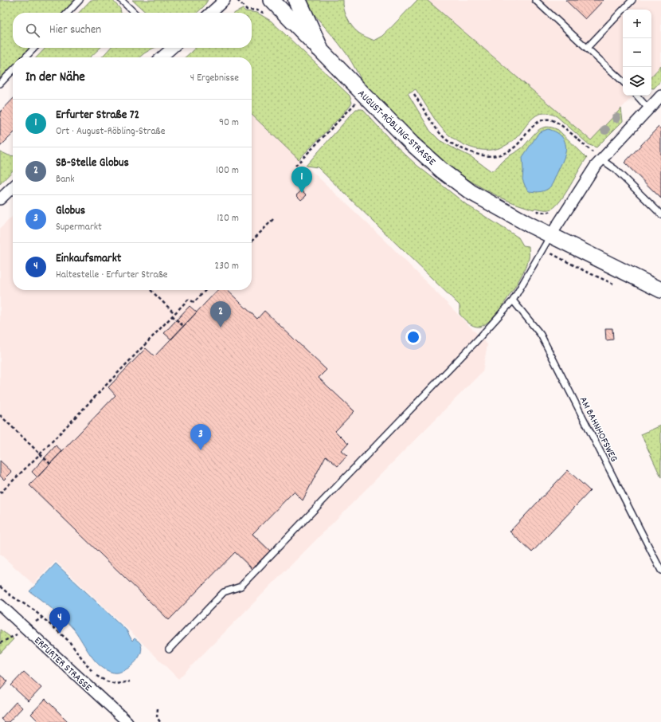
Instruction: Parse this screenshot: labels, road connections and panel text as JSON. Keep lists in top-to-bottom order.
{
  "streets": {
    "street": ["AUGUST-RÖBLING-STRASSE", "ERFURTER STRASSE"],
    "lane": ["AM BAHNHOFSWEG"]
  },
  "page": {
    "map_buttons": ["+", "−"],
    "search": "Hier suchen",
    "heading": ["In der Nähe", "4 Ergebnisse"],
    "list": [
      {
        "mark": "1",
        "name": "Erfurter Straße 72",
        "note": "Ort · August-Röbling-Straße",
        "value": "90 m"
      },
      {
        "mark": "2",
        "name": "SB-Stelle Globus",
        "note": "Bank",
        "value": "100 m"
      },
      {
        "mark": "3",
        "name": "Globus",
        "note": "Supermarkt",
        "value": "120 m"
      },
      {
        "mark": "4",
        "name": "Einkaufsmarkt",
        "note": "Haltestelle · Erfurter Straße",
        "value": "230 m"
      }
    ],
    "pins": [
      "1",
      "2",
      "3",
      "4"
    ]
  }
}
